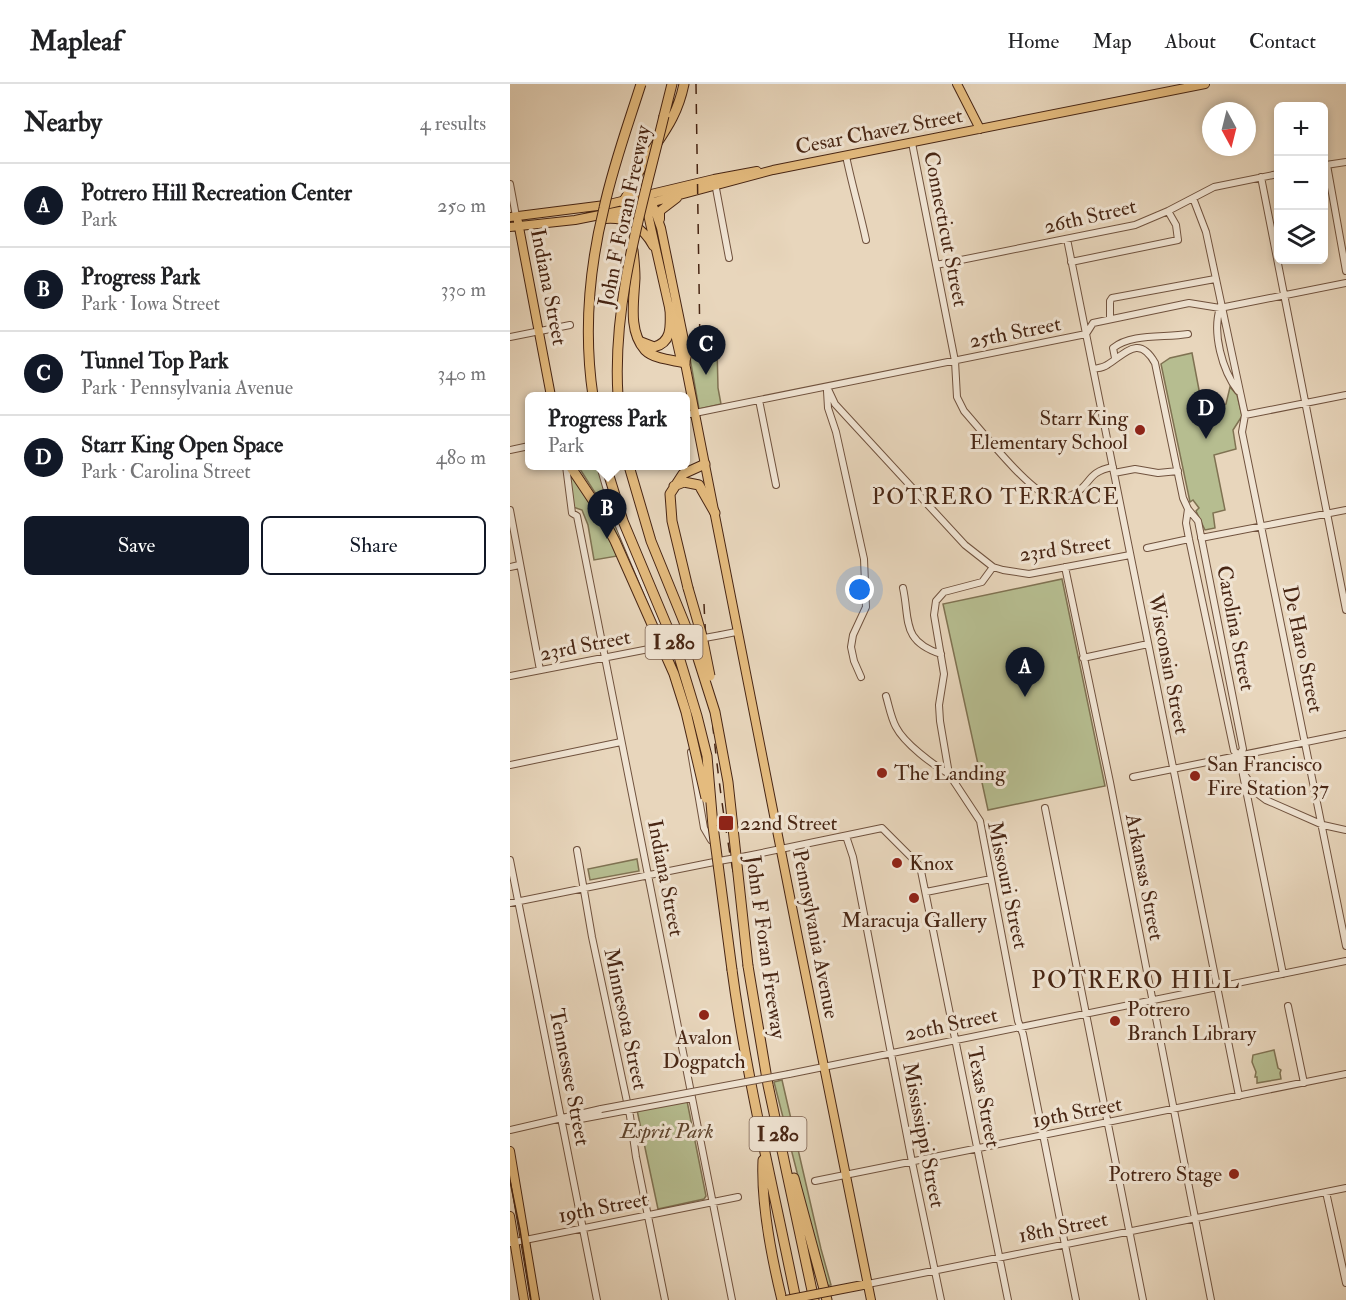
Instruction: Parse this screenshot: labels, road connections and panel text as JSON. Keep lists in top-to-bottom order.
{
  "streets": {
    "highway": ["John F Foran Freeway", "I 280"],
    "main road": [
      "Cesar Chavez Street",
      "Indiana Street",
      "Pennsylvania Avenue",
      "18th Street"
    ],
    "street": [
      "26th Street",
      "Connecticut Street",
      "25th Street",
      "23rd Street",
      "Carolina Street",
      "De Haro Street",
      "Wisconsin Street",
      "Arkansas Street",
      "Missouri Street",
      "Minnesota Street",
      "20th Street",
      "Tennessee Street",
      "Texas Street",
      "19th Street",
      "Mississippi Street"
    ]
  },
  "crossings": [
    ["Cesar Chavez Street", "Connecticut Street"],
    ["Cesar Chavez Street", "Indiana Street"],
    ["Cesar Chavez Street", "Pennsylvania Avenue"],
    ["26th Street", "Connecticut Street"],
    ["26th Street", "De Haro Street"],
    ["26th Street", "Wisconsin Street"],
    ["Connecticut Street", "25th Street"],
    ["Connecticut Street", "Wisconsin Street"],
    ["Indiana Street", "23rd Street"],
    ["Indiana Street", "20th Street"],
    ["Indiana Street", "19th Street"],
    ["25th Street", "De Haro Street"],
    ["25th Street", "Wisconsin Street"],
    ["25th Street", "Pennsylvania Avenue"],
    ["23rd Street", "Wisconsin Street"],
    ["23rd Street", "Arkansas Street"],
    ["23rd Street", "Missouri Street"],
    ["23rd Street", "Pennsylvania Avenue"],
    ["Carolina Street", "Wisconsin Street"],
    ["Carolina Street", "20th Street"],
    ["Wisconsin Street", "20th Street"],
    ["Wisconsin Street", "19th Street"],
    ["Arkansas Street", "20th Street"],
    ["Arkansas Street", "19th Street"],
    ["Arkansas Street", "18th Street"],
    ["Missouri Street", "20th Street"],
    ["Missouri Street", "19th Street"],
    ["Missouri Street", "18th Street"],
    ["Pennsylvania Avenue", "20th Street"],
    ["Pennsylvania Avenue", "19th Street"],
    ["Pennsylvania Avenue", "18th Street"],
    ["Minnesota Street", "20th Street"],
    ["Minnesota Street", "19th Street"],
    ["20th Street", "Tennessee Street"],
    ["20th Street", "Texas Street"],
    ["20th Street", "Mississippi Street"],
    ["Tennessee Street", "19th Street"],
    ["Texas Street", "19th Street"],
    ["Texas Street", "Mississippi Street"],
    ["Texas Street", "18th Street"],
    ["19th Street", "Mississippi Street"],
    ["Mississippi Street", "18th Street"]
  ],
  "districts": ["POTRERO TERRACE", "POTRERO HILL"],
  "parks": ["Esprit Park"],
  "places": {
    "other": [
      "Starr King Elementary School",
      "The Landing",
      "San Francisco Fire Station 37",
      "Knox",
      "Maracuja Gallery",
      "Avalon Dogpatch",
      "Potrero Branch Library",
      "Potrero Stage"
    ],
    "transit": ["22nd Street"]
  },
  "north": "bottom",
  "page": {
    "header": "Mapleaf",
    "nav": [
      "Home",
      "Map",
      "About",
      "Contact"
    ],
    "heading": ["Nearby", "4 results"],
    "map_buttons": ["+", "−"],
    "list": [
      {
        "mark": "A",
        "name": "Potrero Hill Recreation Center",
        "note": "Park",
        "value": "250 m"
      },
      {
        "mark": "B",
        "name": "Progress Park",
        "note": "Park · Iowa Street",
        "value": "330 m"
      },
      {
        "mark": "C",
        "name": "Tunnel Top Park",
        "note": "Park · Pennsylvania Avenue",
        "value": "340 m"
      },
      {
        "mark": "D",
        "name": "Starr King Open Space",
        "note": "Park · Carolina Street",
        "value": "480 m"
      }
    ],
    "pins": [
      "C",
      "D",
      "B",
      "A"
    ],
    "popup": ["Progress Park", "Park"],
    "buttons": ["Save", "Share"]
  }
}
